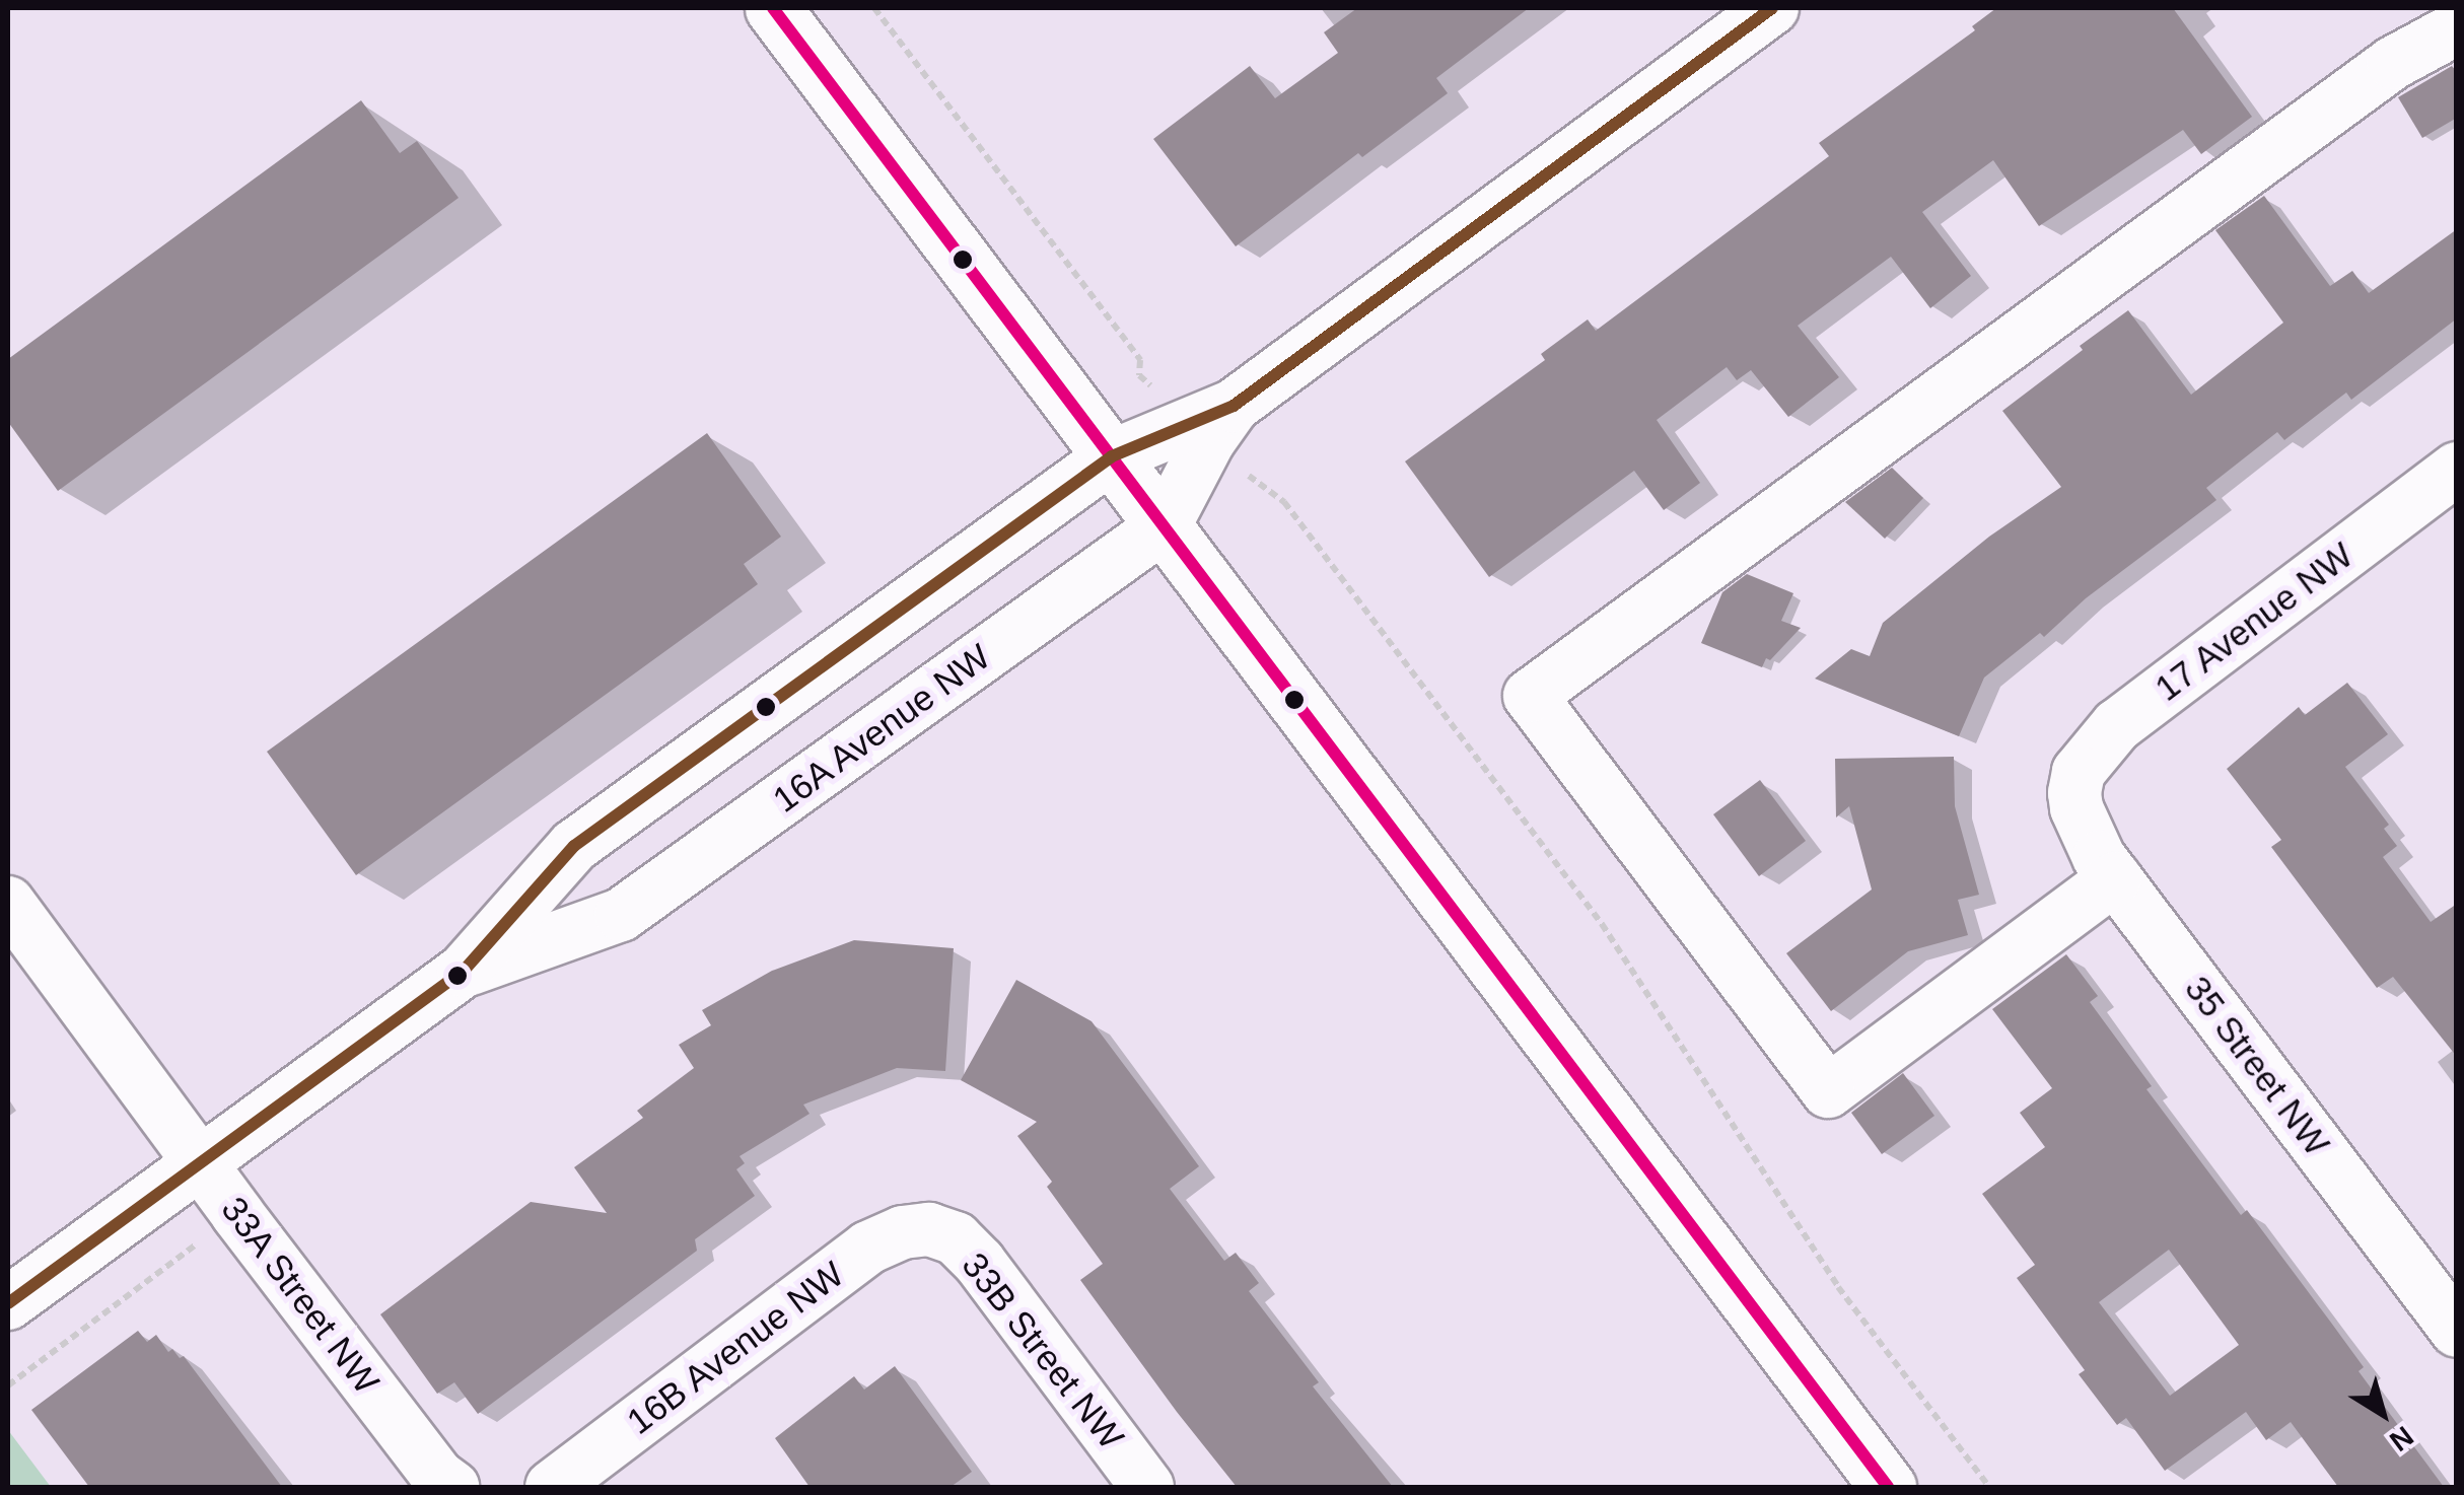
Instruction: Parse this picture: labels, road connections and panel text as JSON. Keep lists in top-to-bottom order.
{
  "streets": {
    "street": [
      "17 Avenue NW",
      "16A Avenue NW",
      "35 Street NW",
      "33A Street NW",
      "16B Avenue NW",
      "33B Street NW"
    ]
  },
  "crossings": [
    ["17 Avenue NW", "35 Street NW"],
    ["16A Avenue NW", "33A Street NW"],
    ["16B Avenue NW", "33B Street NW"]
  ],
  "north": "bottom right"
}
